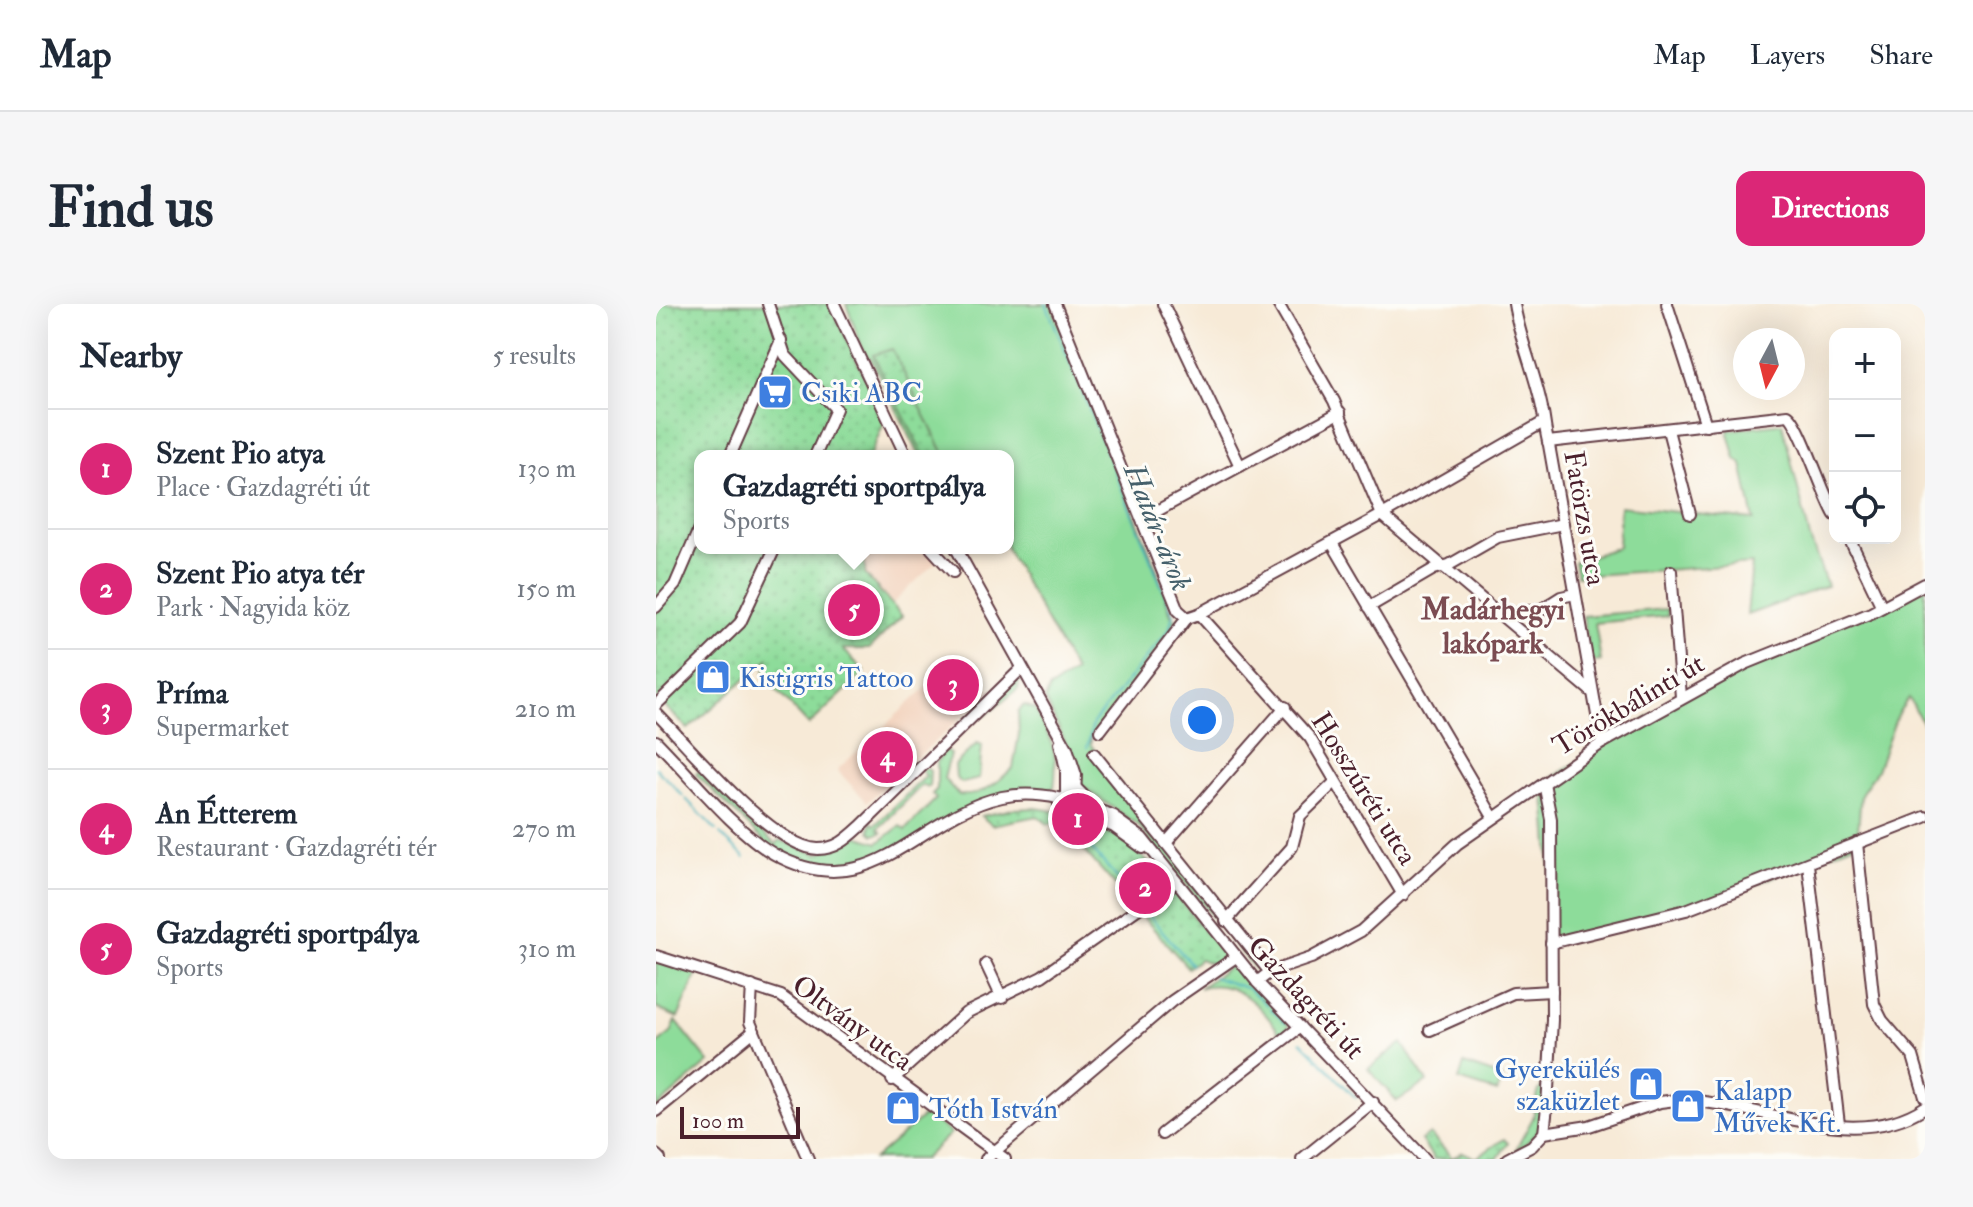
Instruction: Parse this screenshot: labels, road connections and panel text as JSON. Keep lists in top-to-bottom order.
{
  "streets": {
    "street": [
      "Fatörzs utca",
      "Törökbálinti út",
      "Hosszúréti utca",
      "Gazdagréti út",
      "Oltvány utca"
    ]
  },
  "crossings": [
    ["Fatörzs utca", "Törökbálinti út"]
  ],
  "districts": ["Madárhegyi lakópark"],
  "water": ["Határ-árok"],
  "places": {
    "supermarket": ["Csiki ABC"],
    "shop": [
      "Kistigris Tattoo",
      "Gyerekülés szaküzlet",
      "Kalapp Művek Kft.",
      "Tóth István"
    ]
  },
  "scale_bar": "100 m",
  "north": "bottom",
  "page": {
    "header": "Map",
    "nav": ["Map", "Layers", "Share"],
    "buttons": "Directions",
    "title": "Find us",
    "heading": ["Nearby", "5 results"],
    "map_buttons": ["+", "−"],
    "list": [
      {
        "mark": "1",
        "name": "Szent Pio atya",
        "note": "Place · Gazdagréti út",
        "value": "130 m"
      },
      {
        "mark": "2",
        "name": "Szent Pio atya tér",
        "note": "Park · Nagyida köz",
        "value": "150 m"
      },
      {
        "mark": "3",
        "name": "Príma",
        "note": "Supermarket",
        "value": "210 m"
      },
      {
        "mark": "4",
        "name": "An Étterem",
        "note": "Restaurant · Gazdagréti tér",
        "value": "270 m"
      },
      {
        "mark": "5",
        "name": "Gazdagréti sportpálya",
        "note": "Sports",
        "value": "310 m"
      }
    ],
    "popup": ["Gazdagréti sportpálya", "Sports"],
    "pins": [
      "5",
      "3",
      "4",
      "1",
      "2"
    ],
    "scale": "100 m"
  }
}
